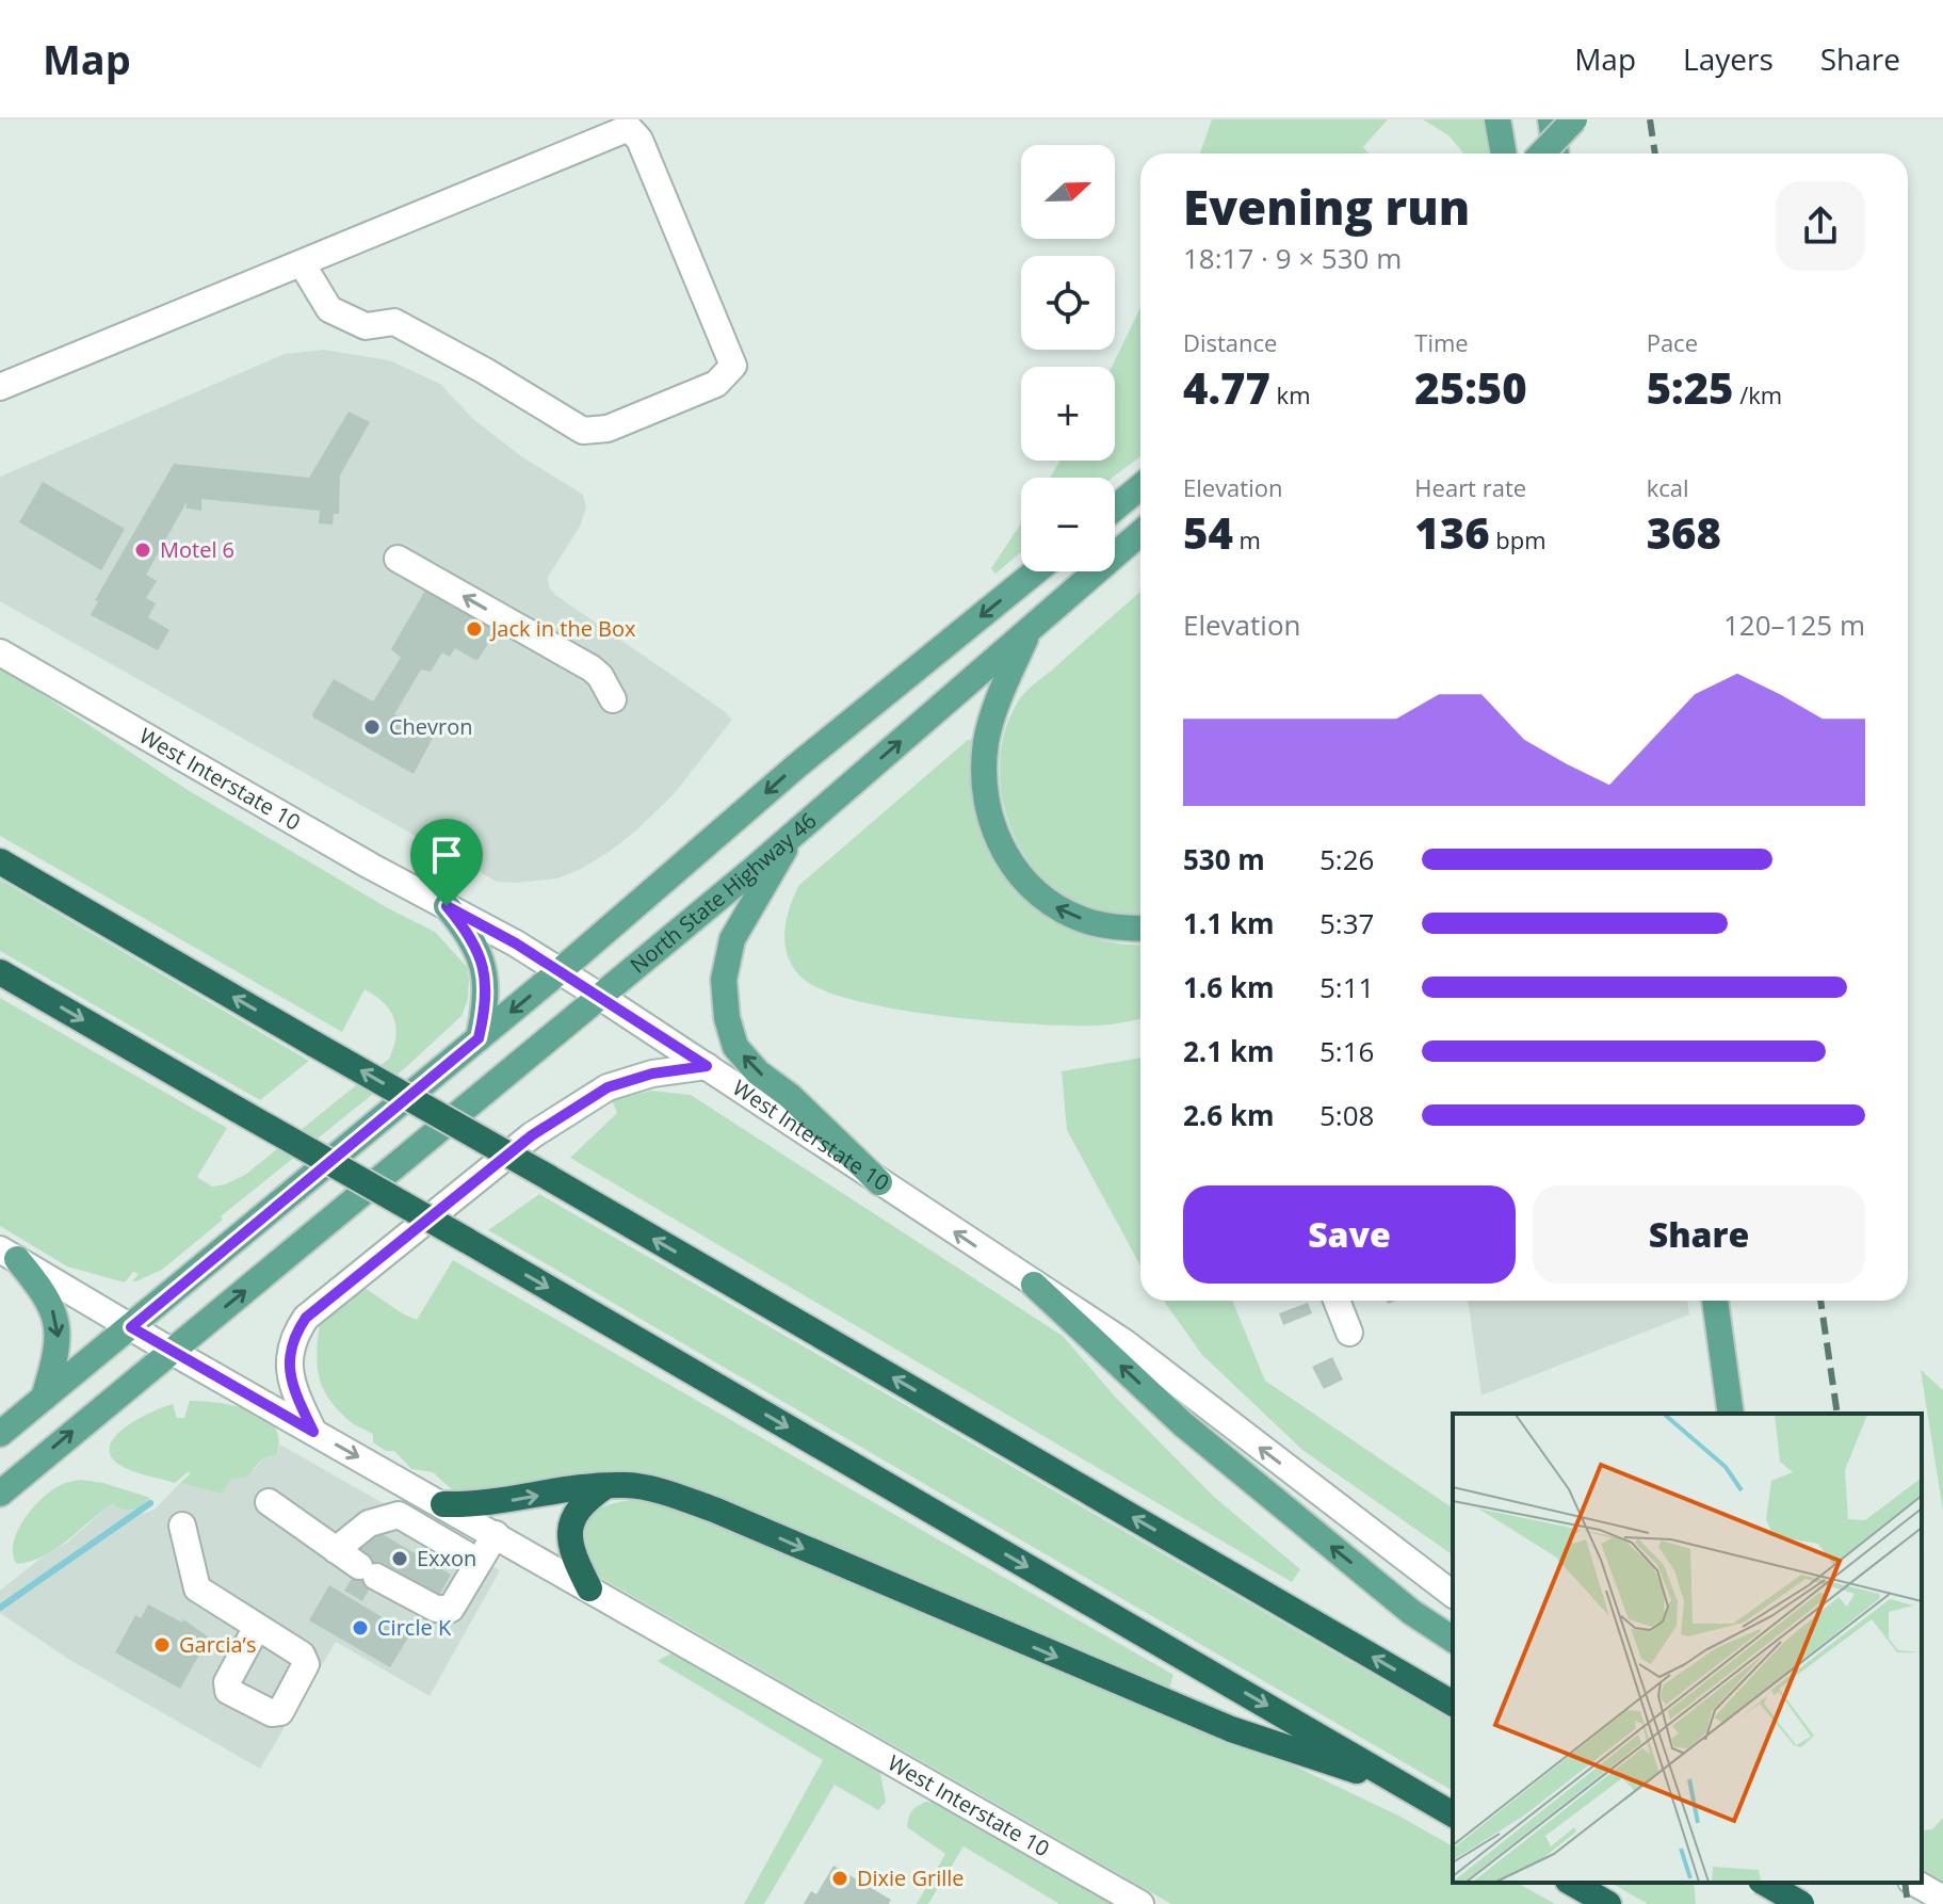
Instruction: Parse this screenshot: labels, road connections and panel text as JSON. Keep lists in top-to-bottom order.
{
  "streets": {
    "main road": ["North State Highway 46"],
    "street": ["West Interstate 10"]
  },
  "crossings": [
    ["West Interstate 10", "North State Highway 46"]
  ],
  "places": [
    "Motel 6",
    "Jack in the Box",
    "Chevron",
    "Exxon",
    "Circle K",
    "Garcia’s",
    "Dixie Grille"
  ],
  "north": "right",
  "page": {
    "header": "Map",
    "nav": ["Map", "Layers", "Share"],
    "map_buttons": ["+", "−"],
    "heading": ["Evening run", "18:17 · 9 × 530 m"],
    "stats": [
      ["Distance", "4.77 km"],
      ["Time", "25:50"],
      ["Pace", "5:25 /km"],
      ["Elevation", "54 m"],
      ["Heart rate", "136 bpm"],
      ["kcal", "368"]
    ],
    "chart": ["Elevation", "120–125 m"],
    "list": [
      {
        "name": "530 m",
        "note": "5:26"
      },
      {
        "name": "1.1 km",
        "note": "5:37"
      },
      {
        "name": "1.6 km",
        "note": "5:11"
      },
      {
        "name": "2.1 km",
        "note": "5:16"
      },
      {
        "name": "2.6 km",
        "note": "5:08"
      }
    ],
    "buttons": ["Save", "Share"]
  }
}
